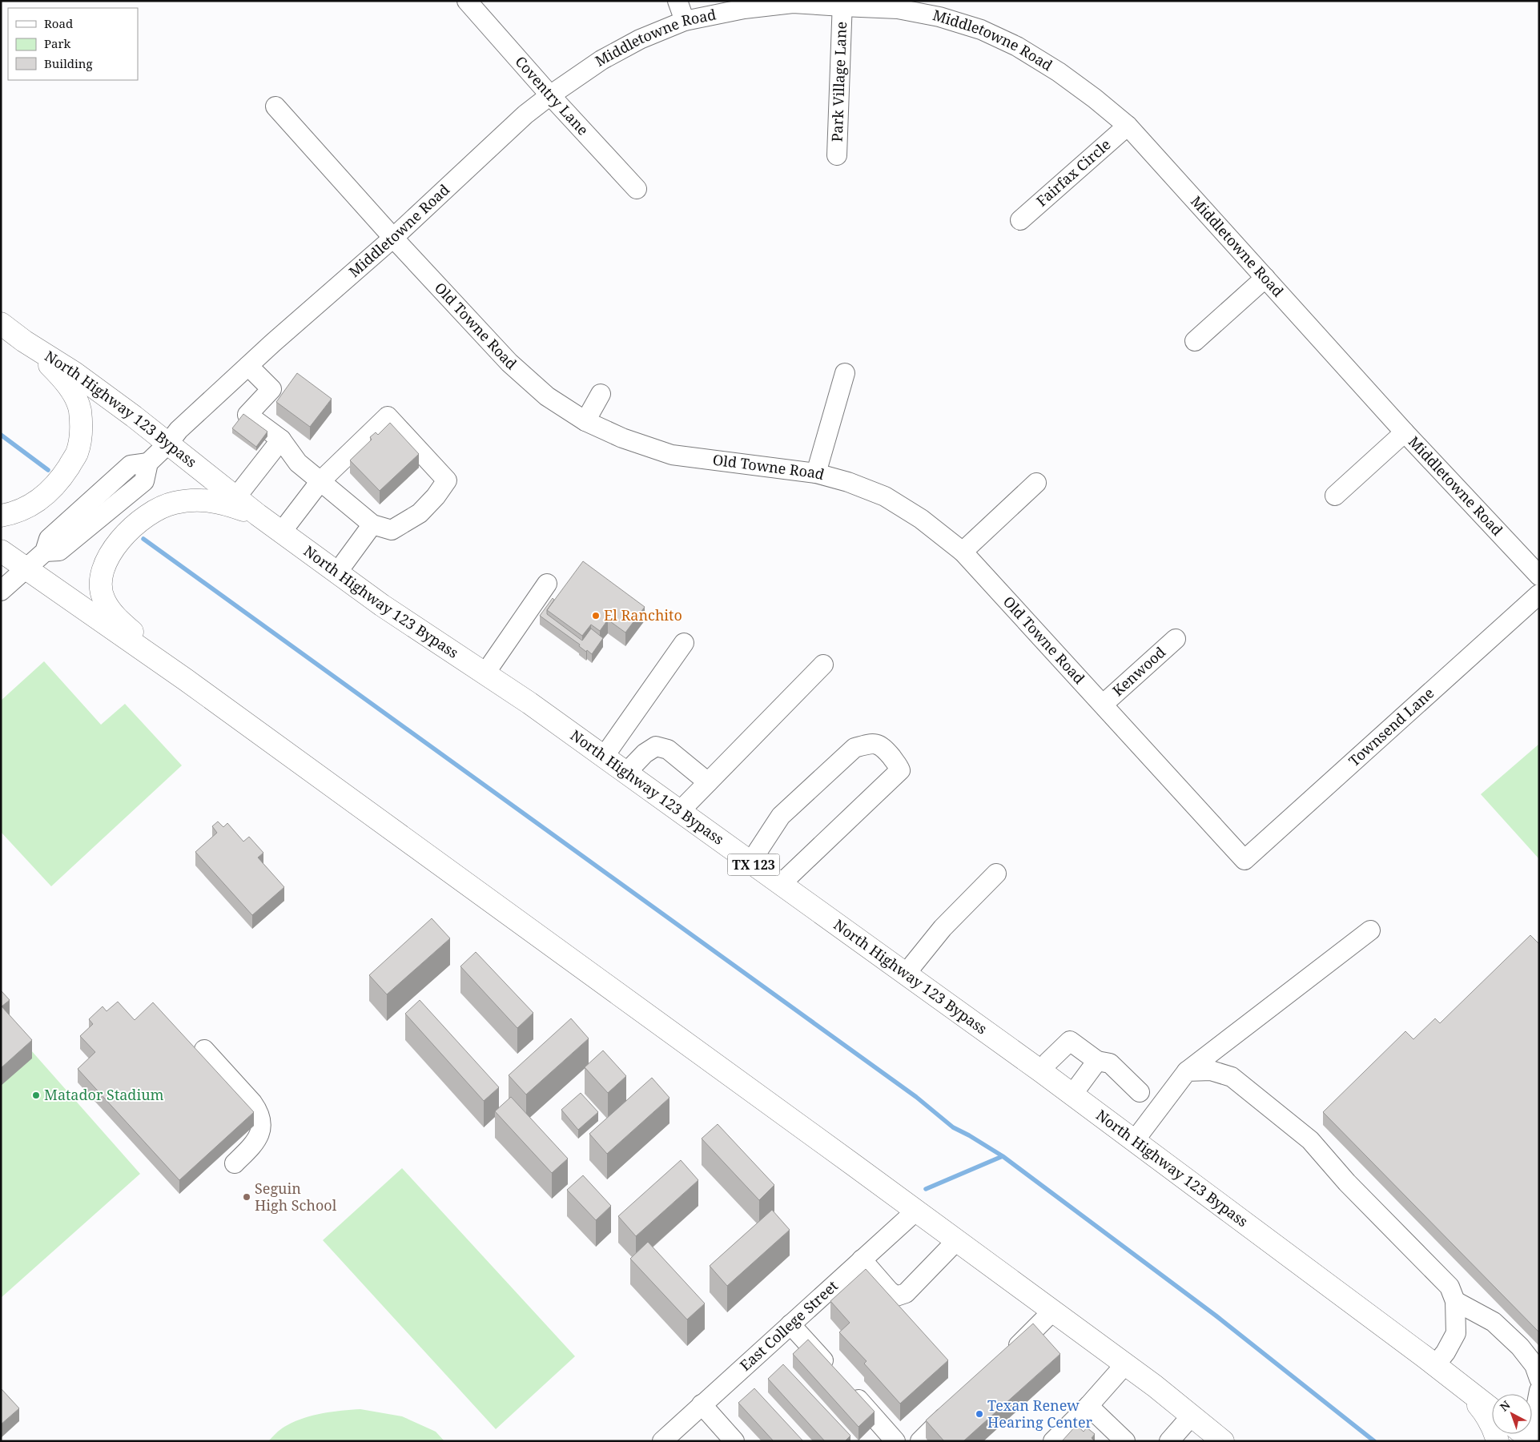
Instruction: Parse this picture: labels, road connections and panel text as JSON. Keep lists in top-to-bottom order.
{
  "streets": {
    "main road": ["North Highway 123 Bypass", "TX 123"],
    "street": [
      "Middletowne Road",
      "Park Village Lane",
      "Coventry Lane",
      "Fairfax Circle",
      "Old Towne Road",
      "Kenwood",
      "Townsend Lane",
      "East College Street"
    ]
  },
  "crossings": [
    ["Middletowne Road", "Park Village Lane"],
    ["Middletowne Road", "Coventry Lane"],
    ["Middletowne Road", "Fairfax Circle"],
    ["Middletowne Road", "Old Towne Road"],
    ["Middletowne Road", "North Highway 123 Bypass"],
    ["Old Towne Road", "Kenwood"],
    ["Old Towne Road", "Townsend Lane"]
  ],
  "places": [
    "El Ranchito",
    "Matador Stadium",
    "Seguin High School",
    "Texan Renew Hearing Center"
  ],
  "legend": ["Road", "Park", "Building"],
  "north": "top left"
}
